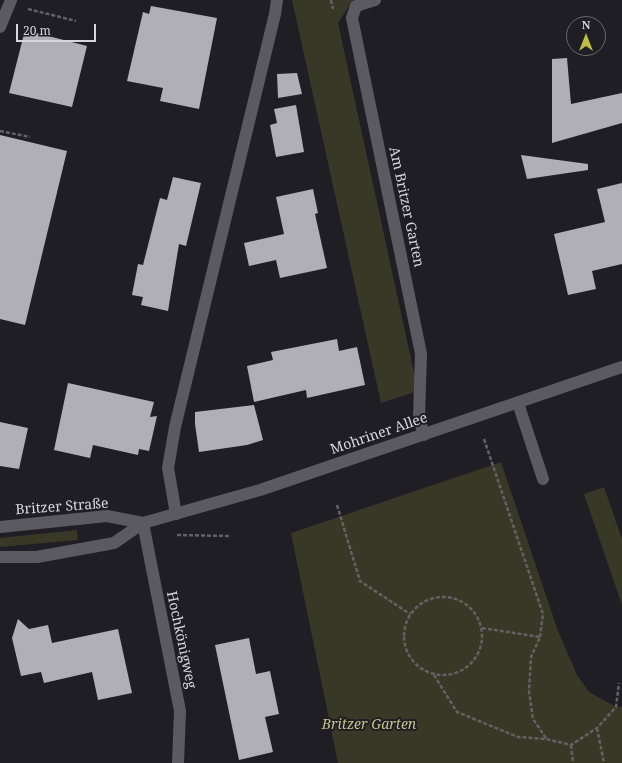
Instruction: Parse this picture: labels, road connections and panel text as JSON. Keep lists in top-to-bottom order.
{
  "streets": {
    "main road": [
      "Am Britzer Garten",
      "Mohriner Allee",
      "Britzer Straße",
      "Hochkönigweg"
    ]
  },
  "crossings": [
    ["Am Britzer Garten", "Mohriner Allee"],
    ["Mohriner Allee", "Britzer Straße"],
    ["Mohriner Allee", "Hochkönigweg"],
    ["Britzer Straße", "Hochkönigweg"]
  ],
  "parks": ["Britzer Garten"],
  "scale_bar": "20 m",
  "north": "top"
}
